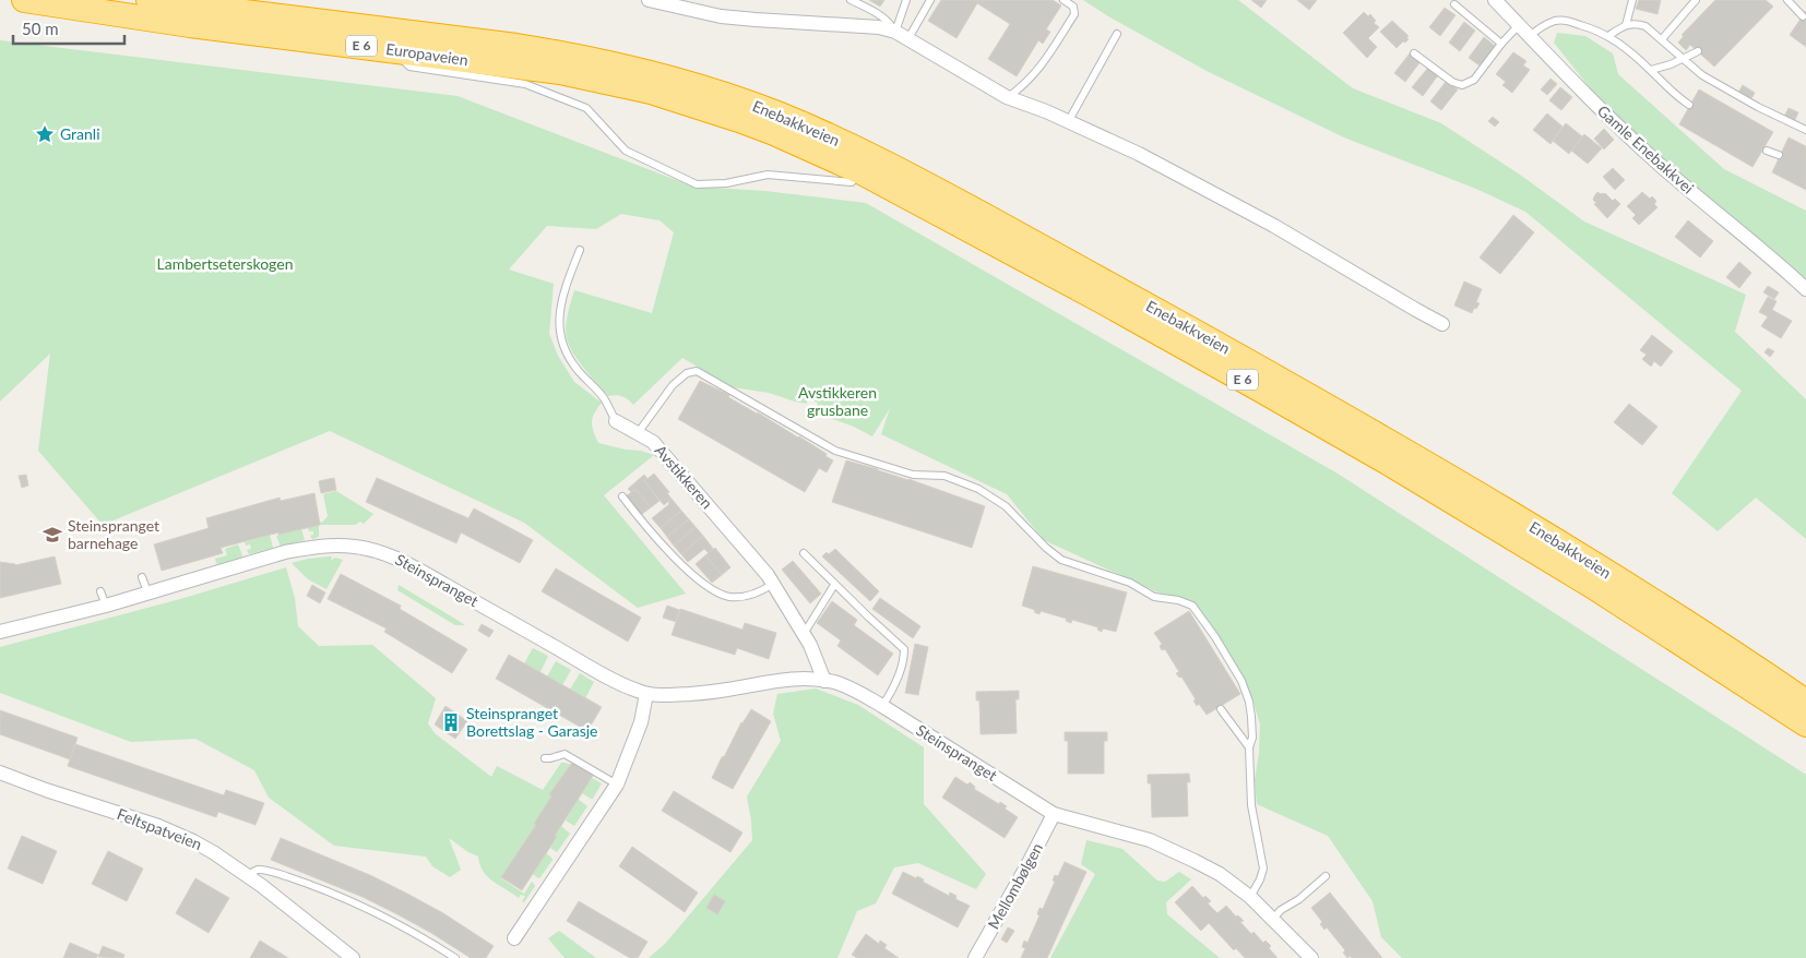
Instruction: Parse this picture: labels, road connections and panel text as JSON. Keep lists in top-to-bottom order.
{
  "streets": {
    "highway": ["E 6", "Europaveien", "Enebakkveien"],
    "street": [
      "Gamle Enebakkvei",
      "Avstikkeren",
      "Steinspranget",
      "Feltspatveien",
      "Mellombølgen"
    ]
  },
  "crossings": [
    ["Europaveien", "Enebakkveien"],
    ["Avstikkeren", "Steinspranget"],
    ["Steinspranget", "Mellombølgen"]
  ],
  "parks": ["Lambertseterskogen", "Avstikkeren grusbane"],
  "places": {
    "place": ["Granli"],
    "school or university": ["Steinspranget barnehage"],
    "building": ["Steinspranget Borettslag - Garasje"]
  },
  "scale_bar": "50 m"
}
